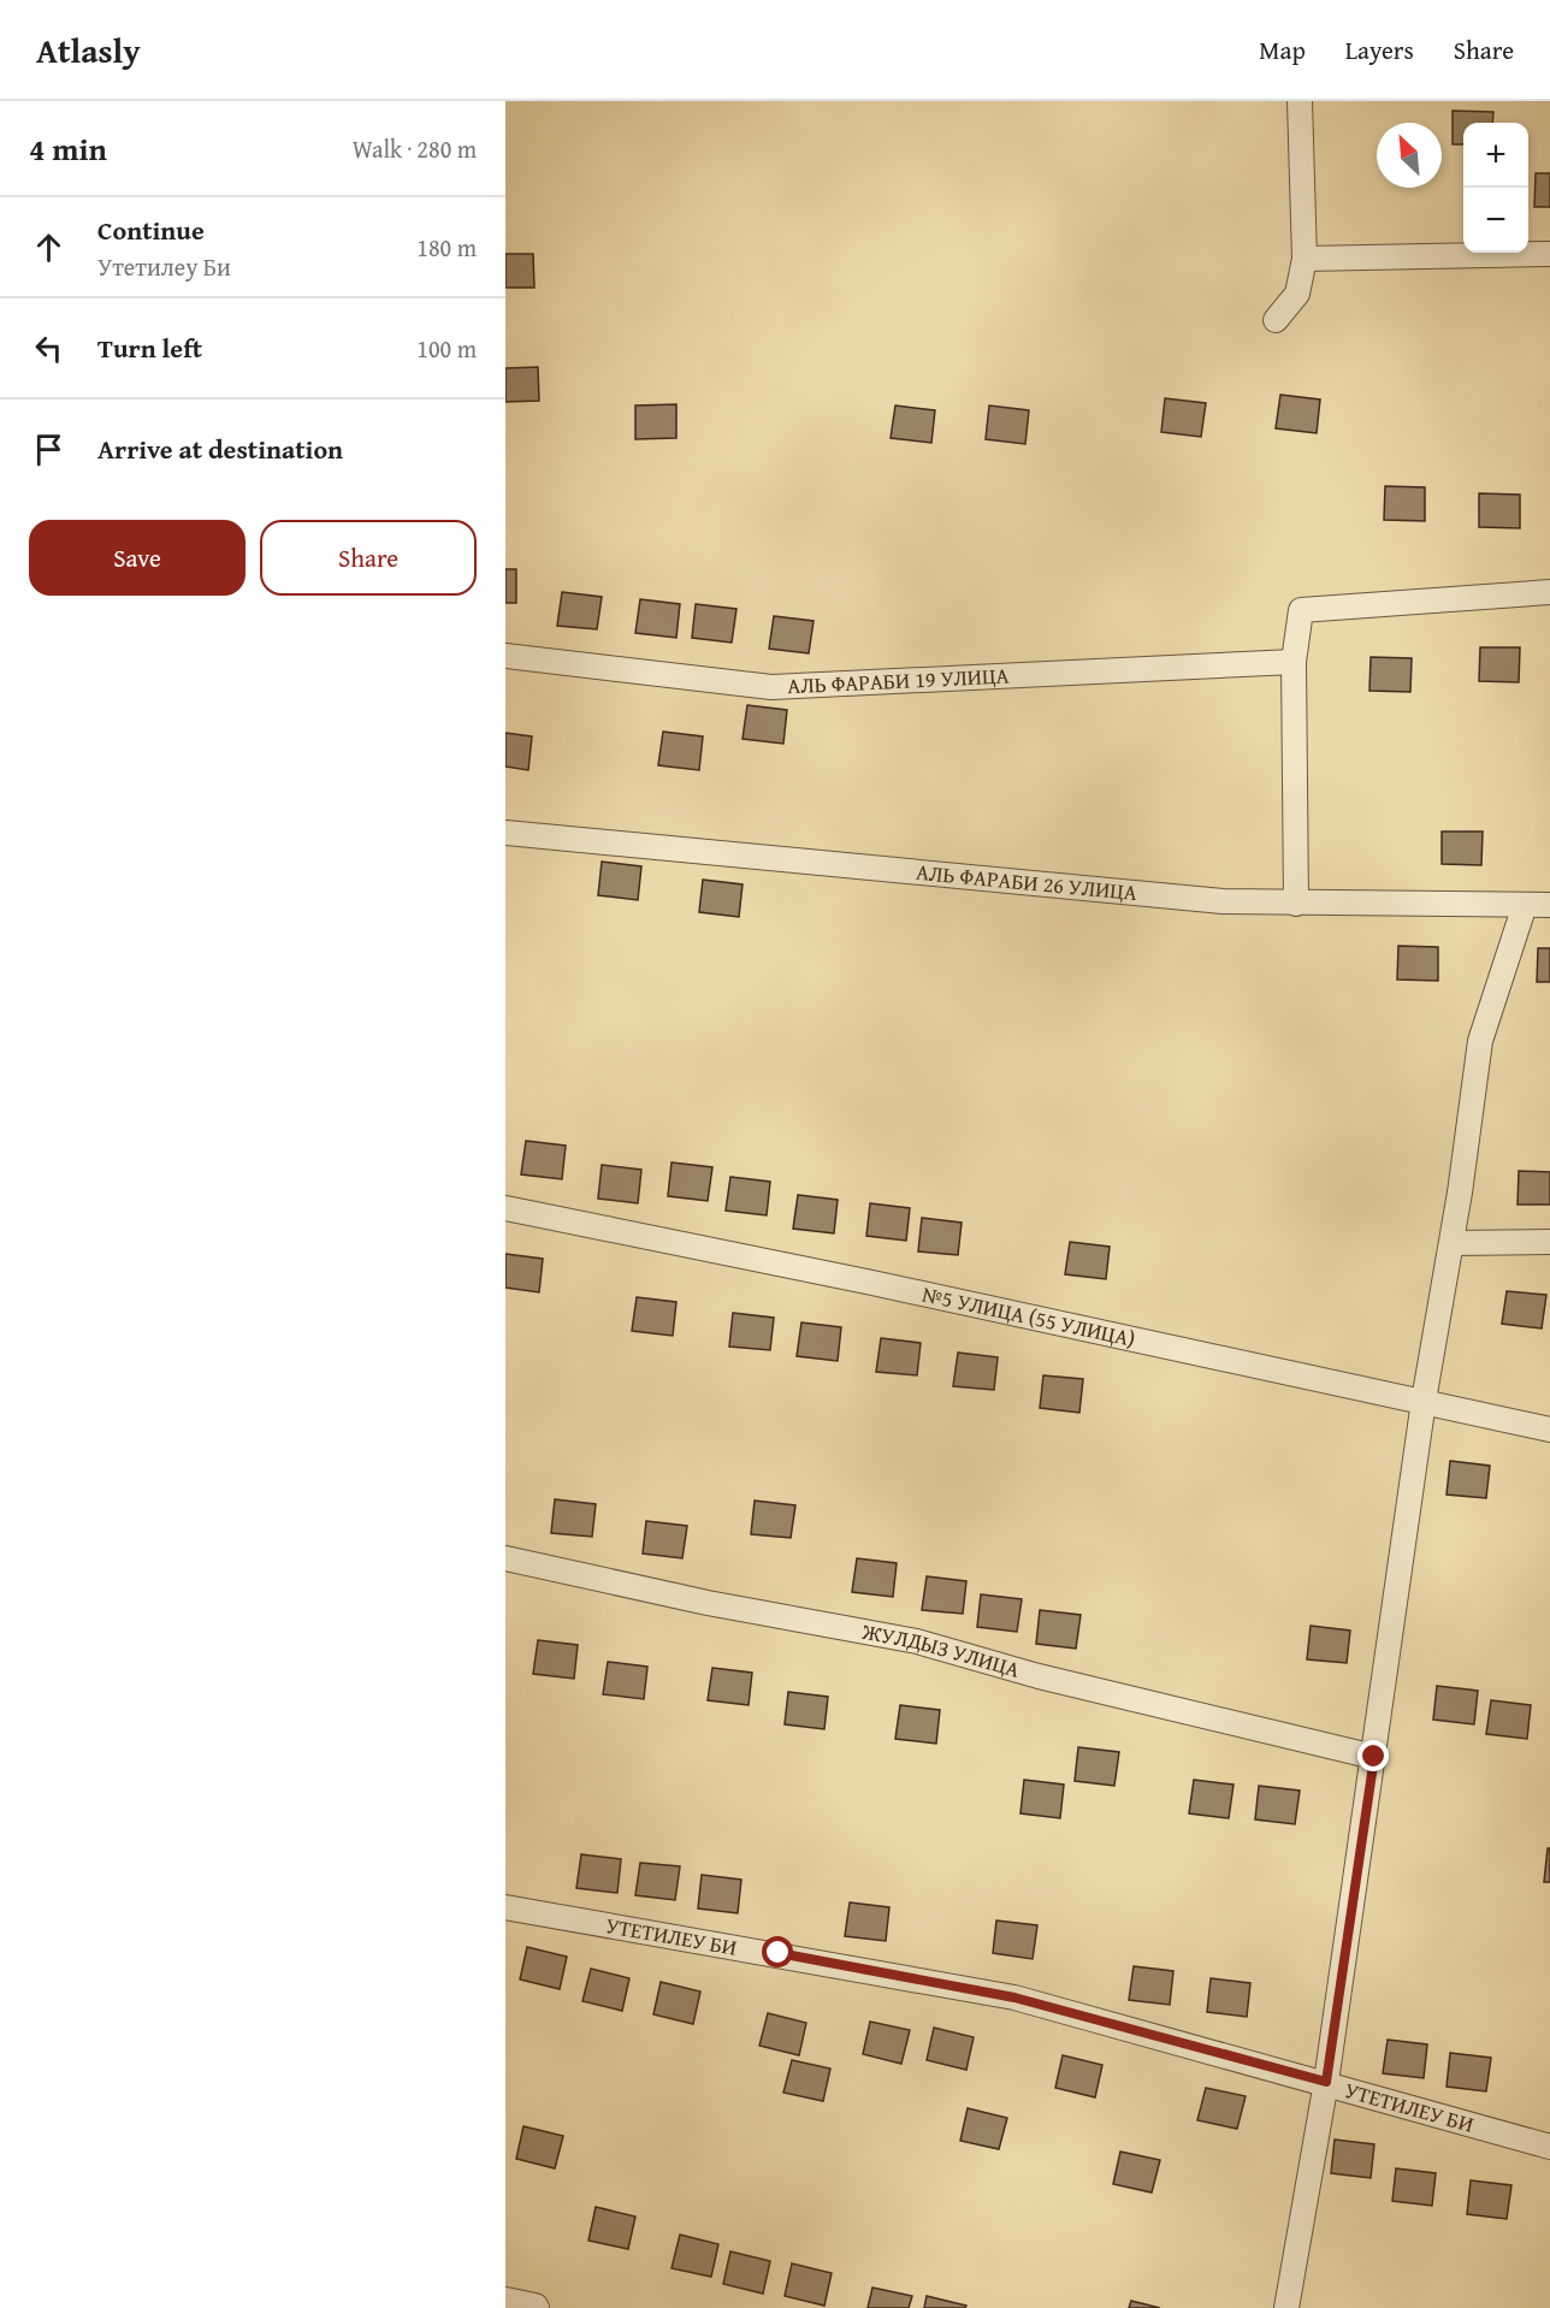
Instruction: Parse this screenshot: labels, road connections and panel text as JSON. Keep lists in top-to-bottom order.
{
  "streets": {
    "street": [
      "АЛЬ ФАРАБИ 19 УЛИЦА",
      "АЛЬ ФАРАБИ 26 УЛИЦА",
      "№5 УЛИЦА (55 УЛИЦА)",
      "ЖУЛДЫЗ УЛИЦА",
      "УТЕТИЛЕУ БИ"
    ]
  },
  "north": "top left",
  "page": {
    "header": "Atlasly",
    "nav": ["Map", "Layers", "Share"],
    "heading": ["4 min", "Walk · 280 m"],
    "map_buttons": ["+", "−"],
    "list": [
      ["Continue", "Утетилеу Би", "180 m"],
      ["Turn left", "100 m"],
      "Arrive at destination"
    ],
    "buttons": ["Save", "Share"]
  }
}
